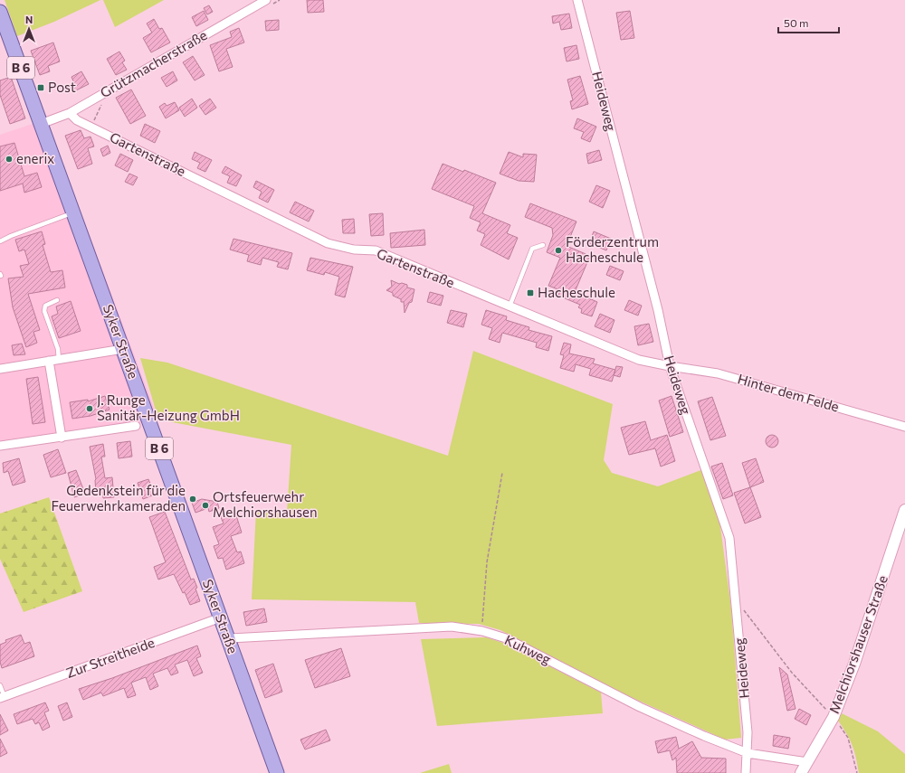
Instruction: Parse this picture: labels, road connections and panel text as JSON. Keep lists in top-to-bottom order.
{
  "streets": {
    "main road": ["B 6", "Syker Straße"],
    "street": [
      "Grützmacherstraße",
      "Heideweg",
      "Gartenstraße",
      "Hinter dem Felde",
      "Melchiorshauser Straße",
      "Kuhweg",
      "Zur Streitheide"
    ]
  },
  "crossings": [
    ["Grützmacherstraße", "Gartenstraße"],
    ["Grützmacherstraße", "Syker Straße"],
    ["Heideweg", "Gartenstraße"],
    ["Heideweg", "Hinter dem Felde"],
    ["Heideweg", "Kuhweg"],
    ["Gartenstraße", "Hinter dem Felde"],
    ["Syker Straße", "Kuhweg"],
    ["Syker Straße", "Zur Streitheide"],
    ["Melchiorshauser Straße", "Kuhweg"]
  ],
  "places": {
    "transit": ["Post", "Hacheschule"],
    "other": [
      "enerix",
      "Förderzentrum Hacheschule",
      "J. Runge Sanitär-Heizung GmbH",
      "Gedenkstein für die Feuerwehrkameraden",
      "Ortsfeuerwehr Melchiorshausen"
    ]
  },
  "scale_bar": "50 m",
  "north": "top"
}
